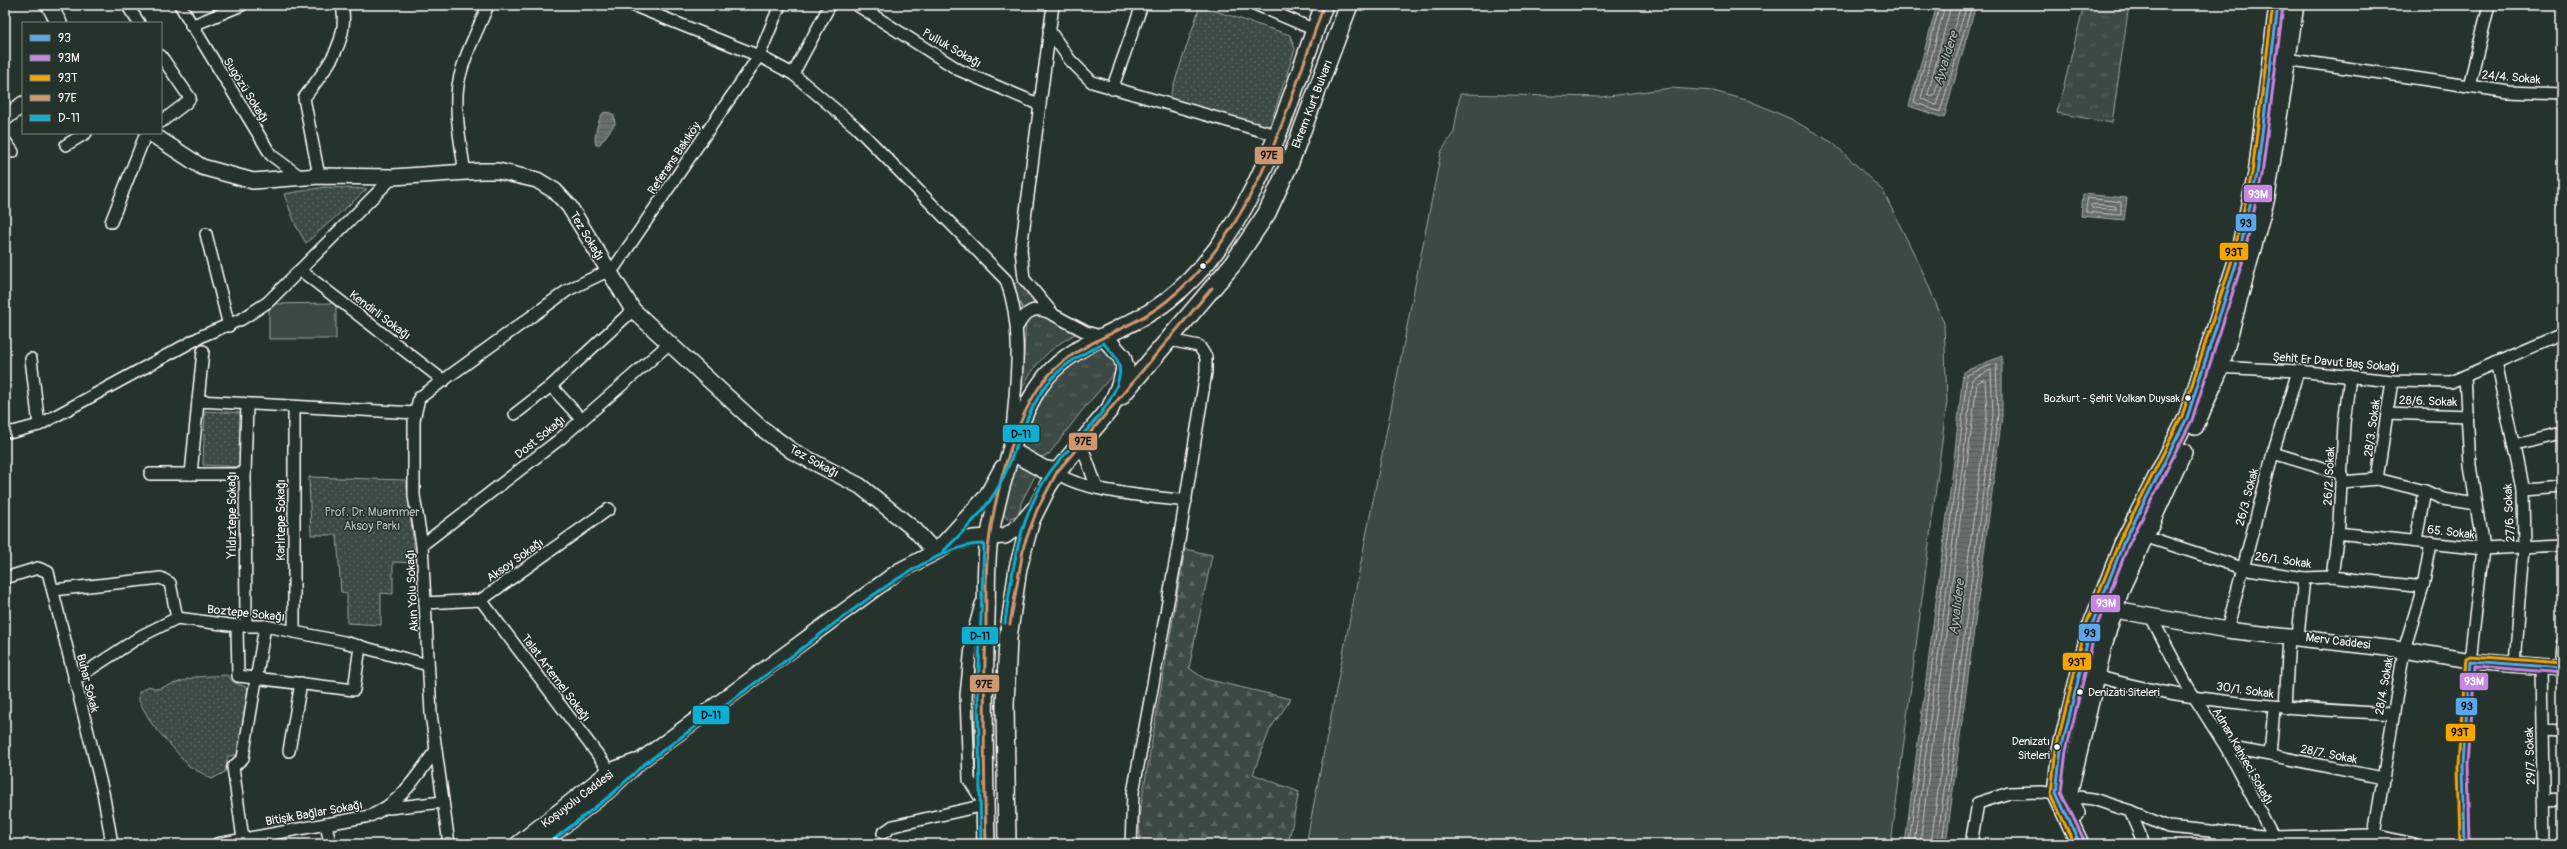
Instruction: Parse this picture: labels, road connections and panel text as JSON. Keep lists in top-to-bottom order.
{
  "streets": {
    "main road": ["Ekrem Kurt Bulvarı"],
    "street": [
      "Pulluk Sokağı",
      "24/4. Sokak",
      "Sugözü Sokağı",
      "Referans Bakıköy",
      "Tez Sokağı",
      "Kendirli Sokağı",
      "Şehit Er Davut Baş Sokağı",
      "28/6. Sokak",
      "28/3. Sokak",
      "Dost Sokağı",
      "26/2. Sokak",
      "26/3. Sokak",
      "27/6. Sokak",
      "Yıldıztepe Sokağı",
      "Karlıtepe Sokağı",
      "65. Sokak",
      "Aksoy Sokağı",
      "26/1. Sokak",
      "Akın Yolu Sokağı",
      "Boztepe Sokağı",
      "Merv Caddesi",
      "Talat Artemel Sokağı",
      "Buhar Sokak",
      "28/4. Sokak",
      "30/1. Sokak",
      "28/7. Sokak",
      "Adnan Kahveci Sokağı",
      "29/7. Sokak",
      "Koşuyolu Caddesi",
      "Bitişik Bağlar Sokağı"
    ]
  },
  "crossings": [
    ["Sugözü Sokağı", "Tez Sokağı"],
    ["Ekrem Kurt Bulvarı", "Koşuyolu Caddesi"],
    ["Referans Bakıköy", "Tez Sokağı"],
    ["Referans Bakıköy", "Akın Yolu Sokağı"],
    ["Tez Sokağı", "Dost Sokağı"],
    ["Tez Sokağı", "Akın Yolu Sokağı"],
    ["Tez Sokağı", "Koşuyolu Caddesi"],
    ["Kendirli Sokağı", "Akın Yolu Sokağı"],
    ["Şehit Er Davut Baş Sokağı", "28/3. Sokak"],
    ["Şehit Er Davut Baş Sokağı", "26/2. Sokak"],
    ["Şehit Er Davut Baş Sokağı", "26/3. Sokak"],
    ["Şehit Er Davut Baş Sokağı", "27/6. Sokak"],
    ["28/6. Sokak", "28/3. Sokak"],
    ["Dost Sokağı", "Akın Yolu Sokağı"],
    ["26/2. Sokak", "65. Sokak"],
    ["26/2. Sokak", "26/1. Sokak"],
    ["26/3. Sokak", "26/1. Sokak"],
    ["26/3. Sokak", "Merv Caddesi"],
    ["27/6. Sokak", "65. Sokak"],
    ["27/6. Sokak", "Merv Caddesi"],
    ["Yıldıztepe Sokağı", "Boztepe Sokağı"],
    ["Karlıtepe Sokağı", "Boztepe Sokağı"],
    ["65. Sokak", "28/4. Sokak"],
    ["Aksoy Sokağı", "Talat Artemel Sokağı"],
    ["26/1. Sokak", "28/4. Sokak"],
    ["Akın Yolu Sokağı", "Boztepe Sokağı"],
    ["Akın Yolu Sokağı", "Bitişik Bağlar Sokağı"],
    ["Merv Caddesi", "28/4. Sokak"],
    ["Merv Caddesi", "Adnan Kahveci Sokağı"],
    ["Merv Caddesi", "29/7. Sokak"],
    ["Talat Artemel Sokağı", "Koşuyolu Caddesi"],
    ["28/4. Sokak", "30/1. Sokak"],
    ["28/4. Sokak", "28/7. Sokak"],
    ["30/1. Sokak", "Adnan Kahveci Sokağı"],
    ["28/7. Sokak", "Adnan Kahveci Sokağı"]
  ],
  "water": ["Ayvalıdere"],
  "parks": ["Prof. Dr. Muammer Aksoy Parkı"],
  "places": ["Bozkurt - Şehit Volkan Duysak", "Denizati Siteleri", "Denizatı Siteleri"],
  "lines": [
    "transit line 93",
    "transit line 93T",
    "transit line 97E",
    "transit line 93M",
    "transit line D-11"
  ],
  "legend": [
    "93",
    "93M",
    "93T",
    "97E",
    "D-11"
  ]
}
